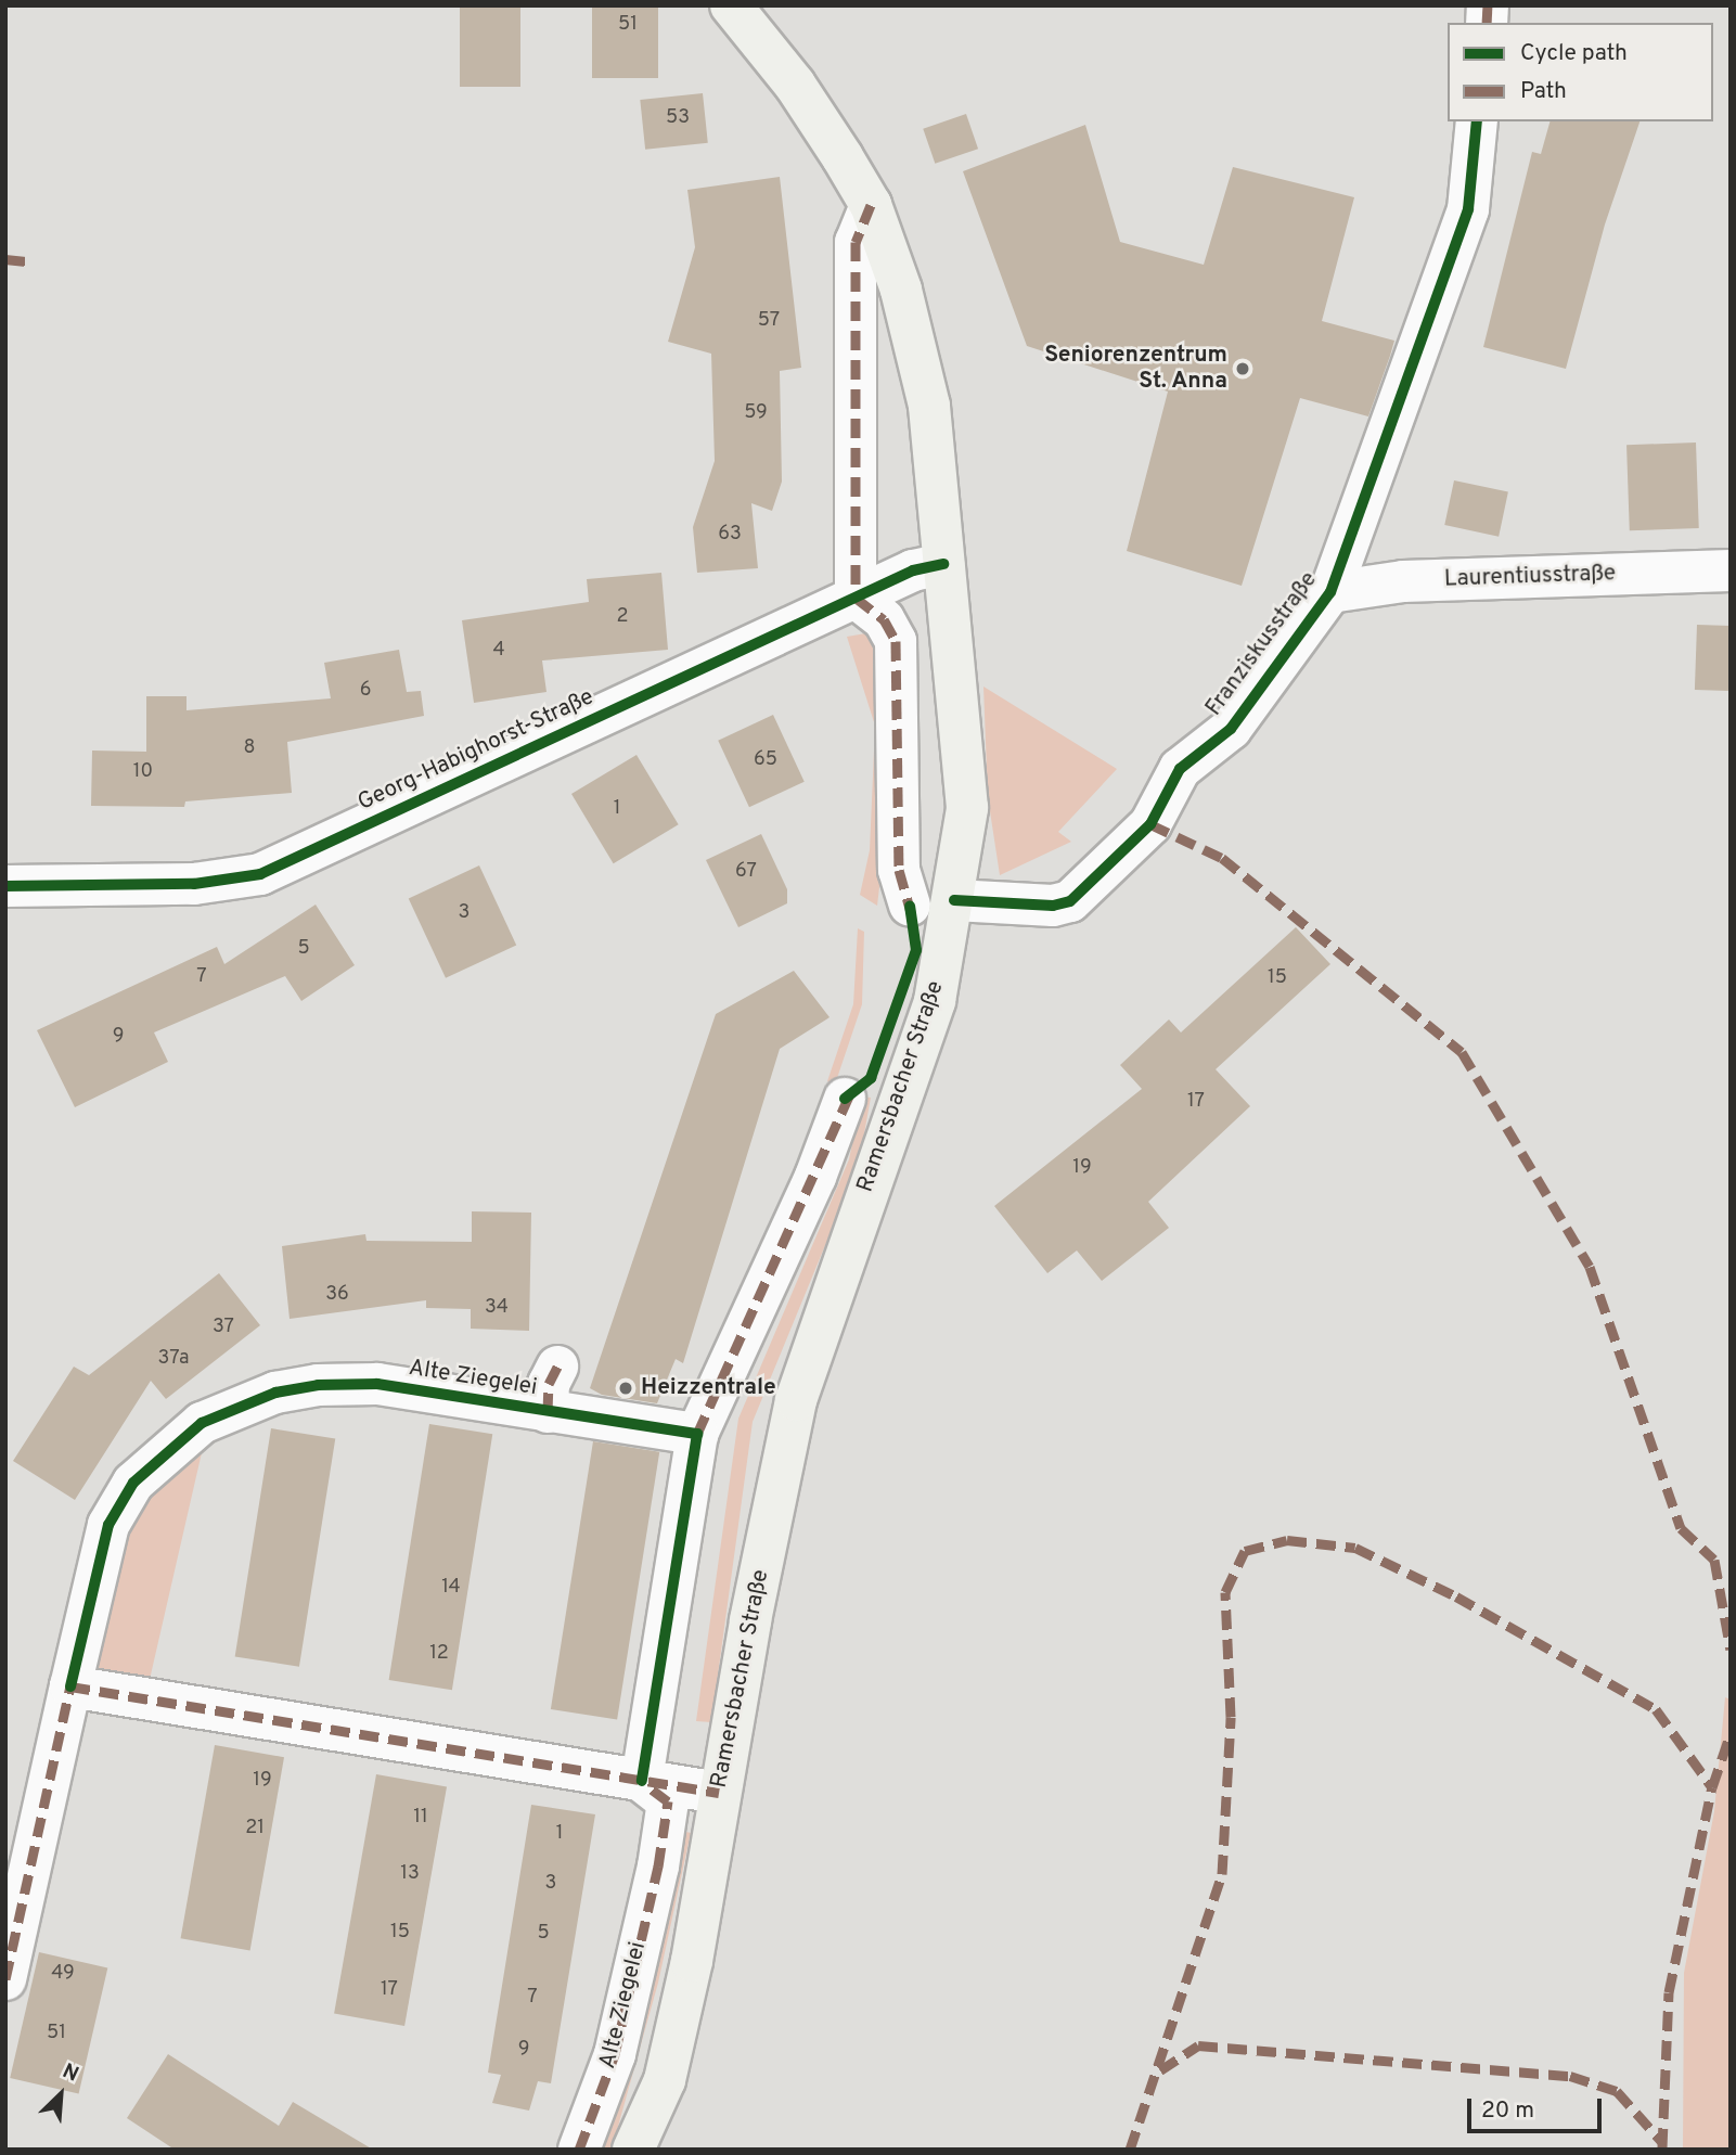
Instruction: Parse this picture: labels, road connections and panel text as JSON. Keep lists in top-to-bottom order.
{
  "streets": {
    "main road": ["Ramersbacher Straße"],
    "street": [
      "Laurentiusstraße",
      "Franziskusstraße",
      "Georg-Habighorst-Straße",
      "Alte Ziegelei"
    ]
  },
  "crossings": [
    ["Laurentiusstraße", "Franziskusstraße"],
    ["Franziskusstraße", "Ramersbacher Straße"],
    ["Georg-Habighorst-Straße", "Ramersbacher Straße"]
  ],
  "places": ["Seniorenzentrum St. Anna", "Heizzentrale"],
  "house_numbers": [
    "51",
    "53",
    "57",
    "59",
    "63",
    "2",
    "4",
    "6",
    "8",
    "65",
    "10",
    "1",
    "67",
    "3",
    "5",
    "7",
    "15",
    "9",
    "17",
    "19",
    "36",
    "34",
    "37",
    "37a",
    "14",
    "12",
    "19",
    "11",
    "21",
    "1",
    "13",
    "3",
    "15",
    "5",
    "49",
    "17",
    "7",
    "51",
    "9"
  ],
  "legend": ["Cycle path", "Path"],
  "scale_bar": "20 m",
  "north": "top right"
}
